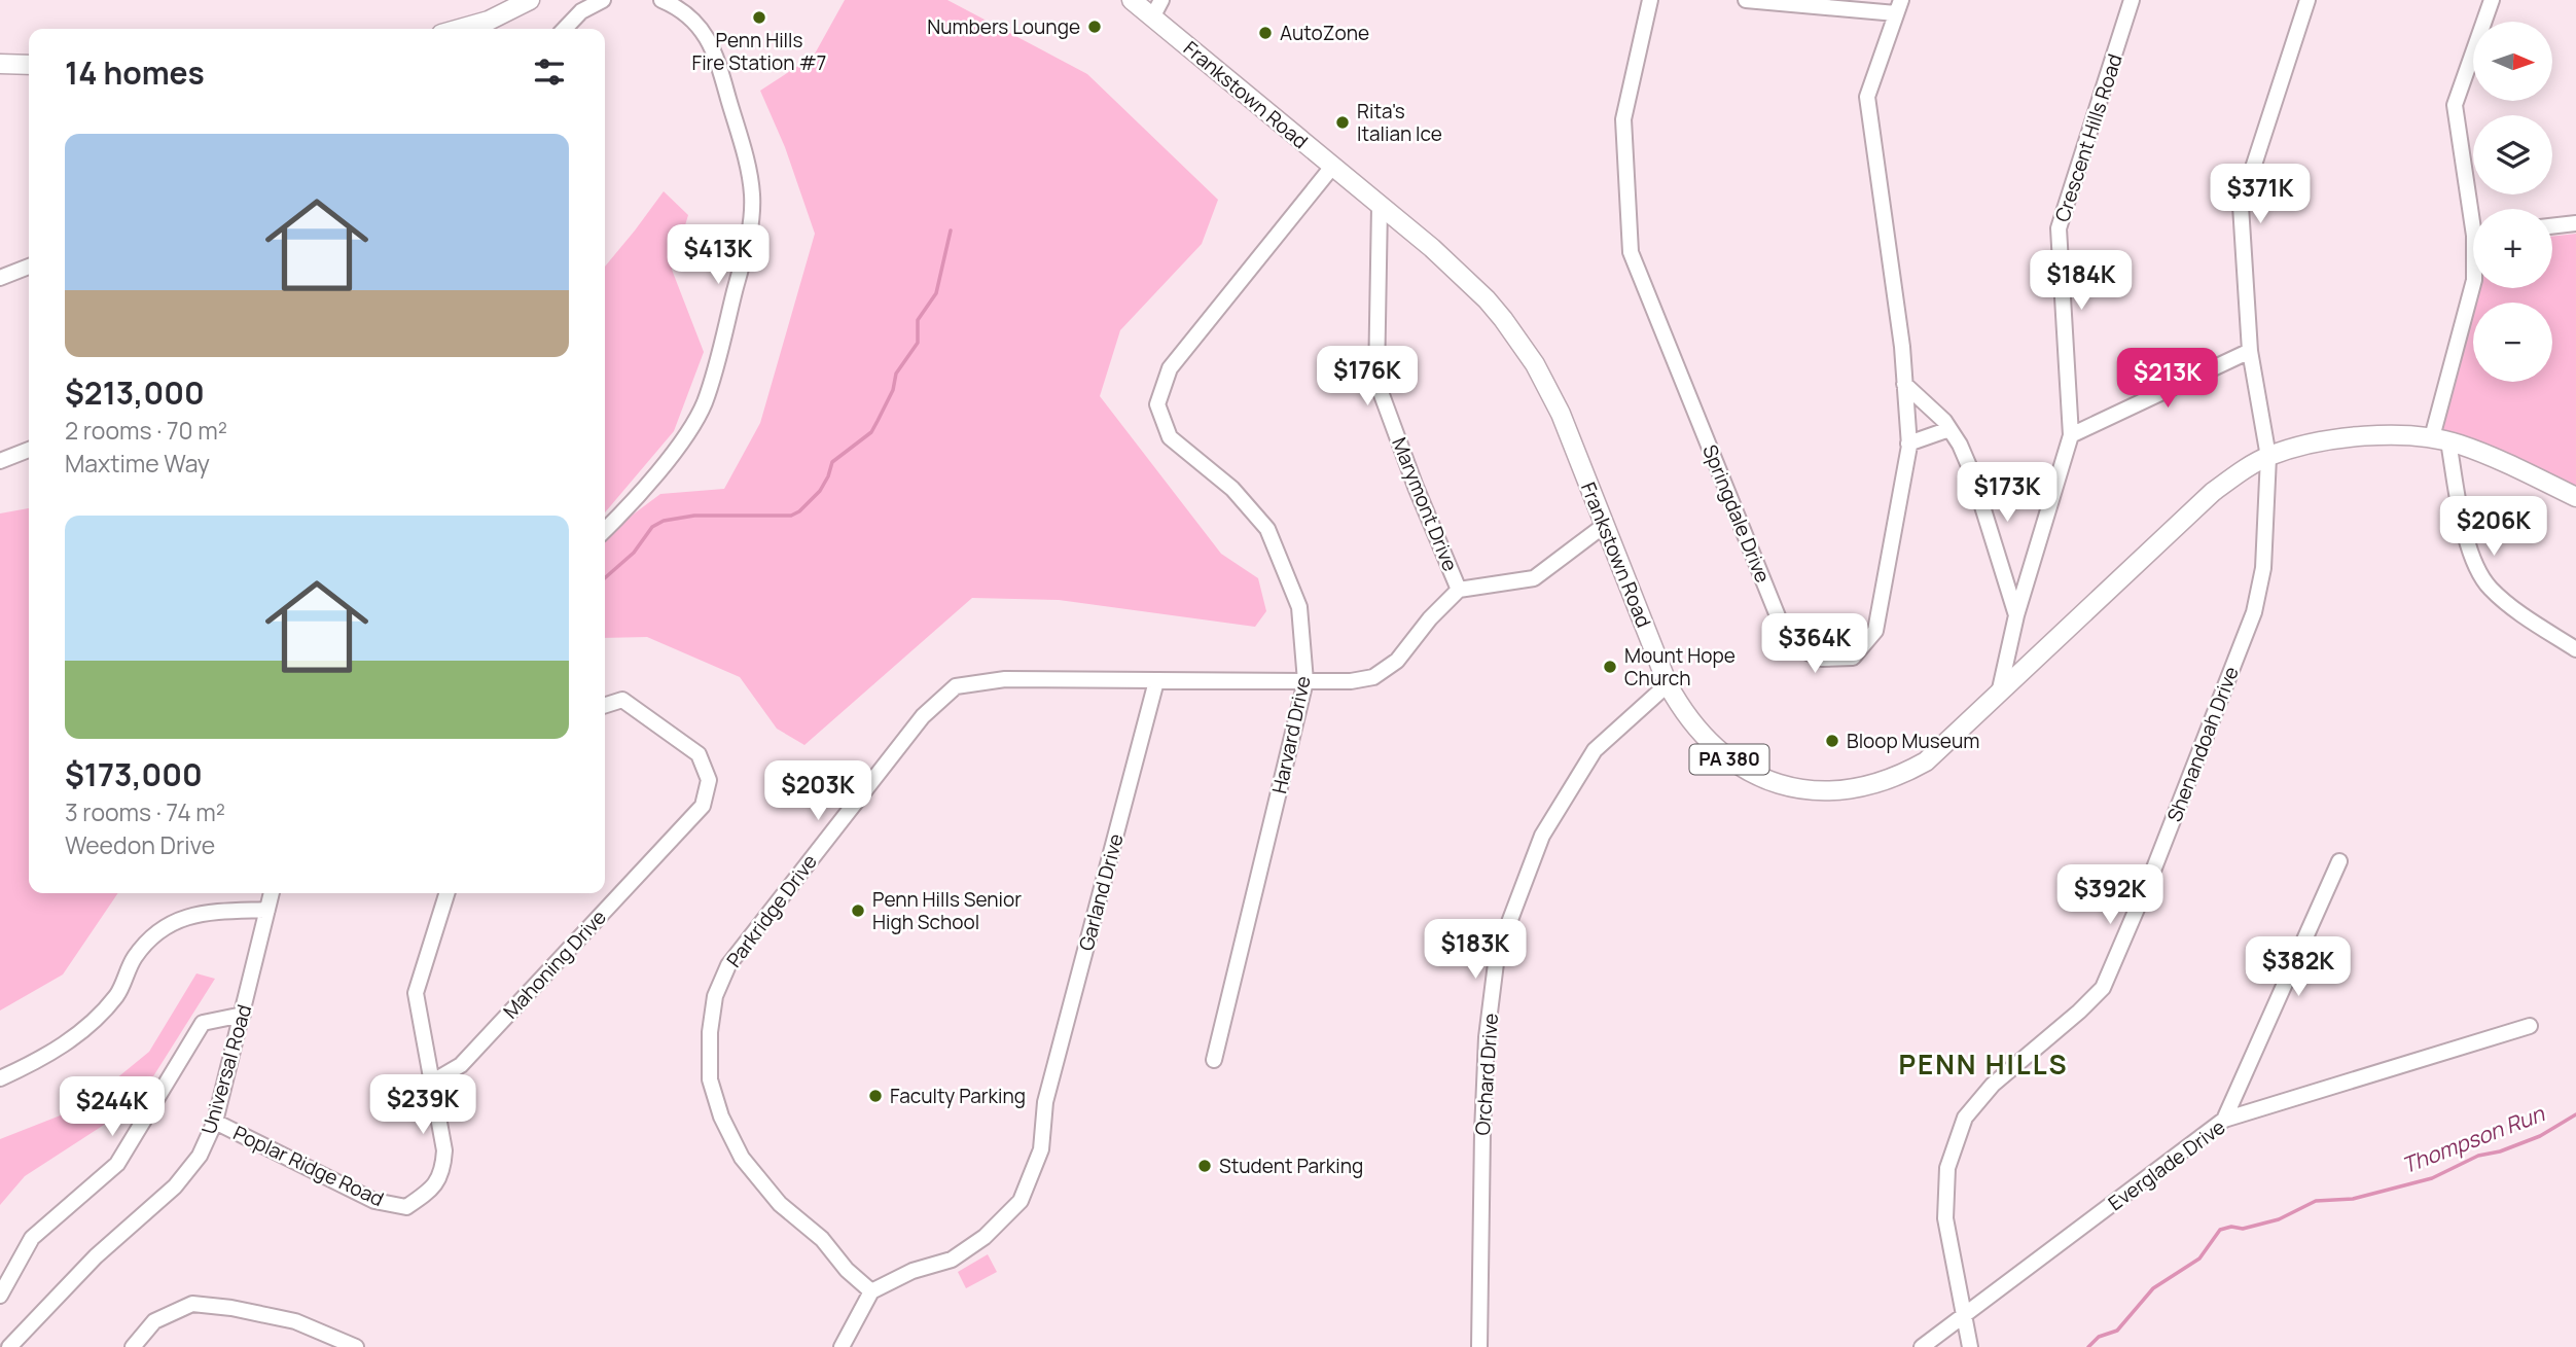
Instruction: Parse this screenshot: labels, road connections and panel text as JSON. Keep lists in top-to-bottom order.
{
  "streets": {
    "main road": ["Frankstown Road", "PA 380"],
    "street": [
      "Crescent Hills Road",
      "Marymont Drive",
      "Springdale Drive",
      "Harvard Drive",
      "Shenandoah Drive",
      "Garland Drive",
      "Parkridge Drive",
      "Mahoning Drive",
      "Universal Road",
      "Orchard Drive",
      "Everglade Drive",
      "Poplar Ridge Road"
    ]
  },
  "crossings": [
    ["Frankstown Road", "Crescent Hills Road"],
    ["Frankstown Road", "Marymont Drive"],
    ["Frankstown Road", "Harvard Drive"],
    ["Frankstown Road", "Shenandoah Drive"],
    ["Frankstown Road", "Orchard Drive"],
    ["Marymont Drive", "Parkridge Drive"],
    ["Harvard Drive", "Parkridge Drive"],
    ["Shenandoah Drive", "Everglade Drive"],
    ["Garland Drive", "Parkridge Drive"],
    ["Mahoning Drive", "Poplar Ridge Road"],
    ["Universal Road", "Poplar Ridge Road"]
  ],
  "districts": ["PENN HILLS"],
  "water": ["Thompson Run"],
  "places": [
    "Penn Hills Fire Station #7",
    "Numbers Lounge",
    "AutoZone",
    "Rita's Italian Ice",
    "Mount Hope Church",
    "Bloop Museum",
    "Penn Hills Senior High School",
    "Faculty Parking",
    "Student Parking"
  ],
  "north": "right",
  "page": {
    "map_buttons": ["+", "−"],
    "heading": "14 homes",
    "list": [
      {
        "name": "$213,000",
        "note": "2 rooms · 70 m² · Maxtime Way"
      },
      {
        "name": "$173,000",
        "note": "3 rooms · 74 m² · Weedon Drive"
      }
    ],
    "price": [
      "$371K",
      "$413K",
      "$184K",
      "$176K",
      "$213K",
      "$173K",
      "$206K",
      "$364K",
      "$203K",
      "$392K",
      "$183K",
      "$382K",
      "$239K",
      "$244K"
    ]
  }
}
